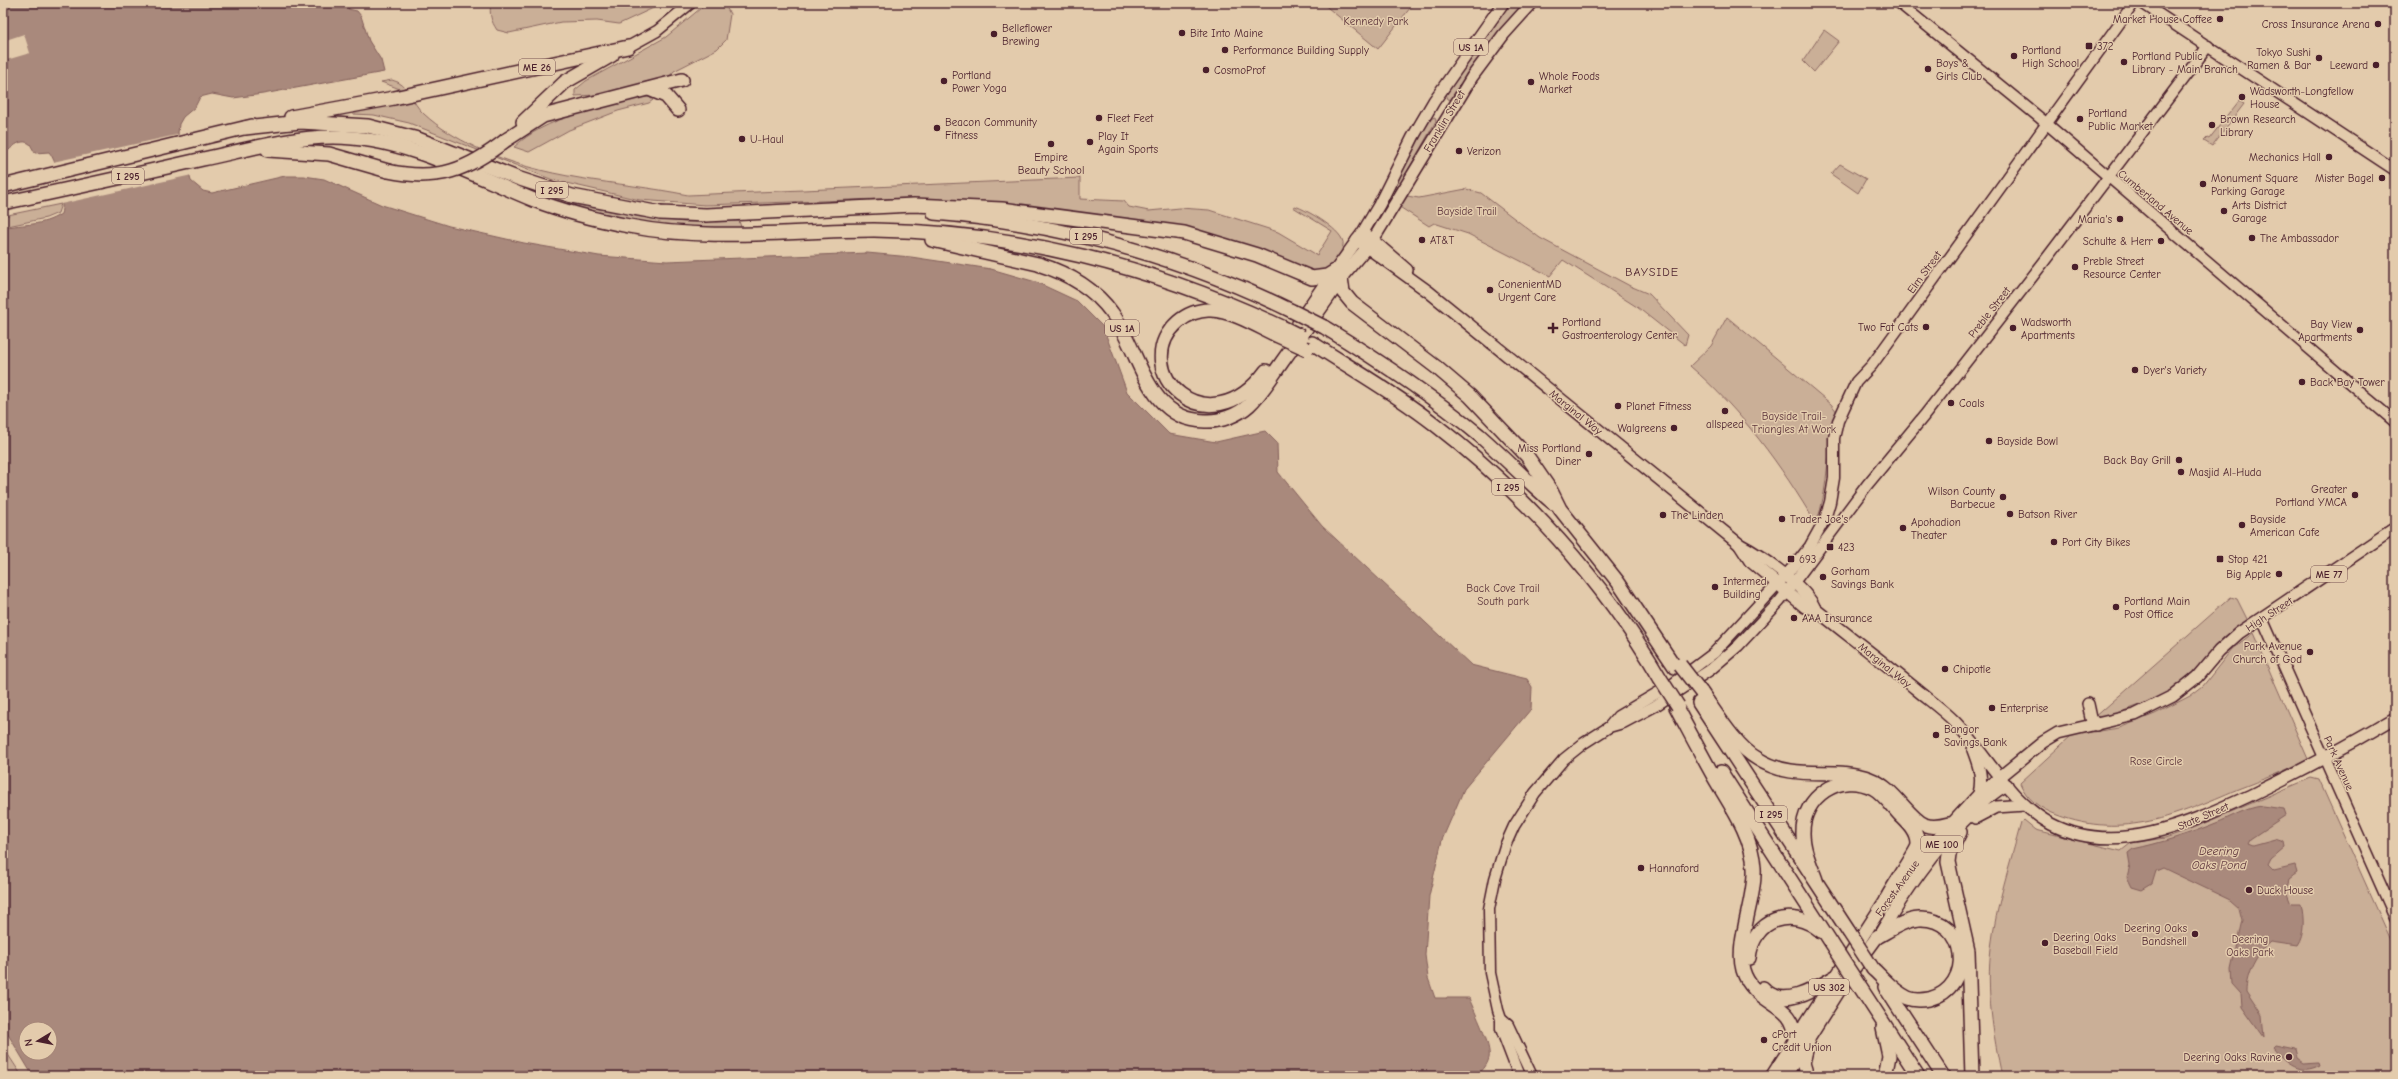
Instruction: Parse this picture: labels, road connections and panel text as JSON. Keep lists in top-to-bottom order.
{
  "streets": {
    "highway": [
      "US 1A",
      "ME 26",
      "I 295",
      "Forest Avenue",
      "US 302"
    ],
    "main road": [
      "Franklin Street",
      "Cumberland Avenue",
      "Elm Street",
      "Preble Street",
      "Marginal Way",
      "ME 77",
      "High Street",
      "Park Avenue",
      "State Street",
      "ME 100"
    ]
  },
  "crossings": [
    ["US 1A", "Franklin Street"],
    ["US 1A", "I 295"],
    ["US 1A", "Marginal Way"],
    ["ME 26", "I 295"],
    ["Franklin Street", "Marginal Way"],
    ["Cumberland Avenue", "Elm Street"],
    ["Cumberland Avenue", "Preble Street"],
    ["Elm Street", "Preble Street"],
    ["Elm Street", "Marginal Way"],
    ["Preble Street", "Marginal Way"],
    ["Marginal Way", "State Street"],
    ["Marginal Way", "Forest Avenue"],
    ["High Street", "Park Avenue"],
    ["High Street", "Forest Avenue"],
    ["Park Avenue", "State Street"],
    ["State Street", "Forest Avenue"]
  ],
  "districts": ["BAYSIDE"],
  "water": ["Deering Oaks Pond"],
  "parks": [
    "Kennedy Park",
    "Bayside Trail",
    "Bayside Trail- Triangles At Work",
    "Back Cove Trail South park",
    "Rose Circle",
    "Deering Oaks Park"
  ],
  "places": {
    "other": [
      "Market House Coffee",
      "Cross Insurance Arena",
      "Bite Into Maine",
      "Belleflower Brewing",
      "Performance Building Supply",
      "Portland High School",
      "Tokyo Sushi Ramen & Bar",
      "Portland Public Library - Main Branch",
      "Leeward",
      "Boys & Girls Club",
      "CosmoProf",
      "Portland Power Yoga",
      "Whole Foods Market",
      "Wadsworth-Longfellow House",
      "Fleet Feet",
      "Portland Public Market",
      "Brown Research Library",
      "Beacon Community Fitness",
      "U-Haul",
      "Play It Again Sports",
      "Empire Beauty School",
      "Verizon",
      "Mechanics Hall",
      "Mister Bagel",
      "Monument Square Parking Garage",
      "Arts District Garage",
      "Maria's",
      "The Ambassador",
      "AT&T",
      "Schulte & Herr",
      "Preble Street Resource Center",
      "ConenientMD Urgent Care",
      "Two Fat Cats",
      "Wadsworth Apartments",
      "Bay View Apartments",
      "Dyer's Variety",
      "Back Bay Tower",
      "Coals",
      "Planet Fitness",
      "allspeed",
      "Walgreens",
      "Bayside Bowl",
      "Miss Portland Diner",
      "Back Bay Grill",
      "Masjid Al-Huda",
      "Greater Portland YMCA",
      "Wilson County Barbecue",
      "Batson River",
      "The Linden",
      "Trader Joe's",
      "Bayside American Cafe",
      "Apohadion Theater",
      "Port City Bikes",
      "Big Apple",
      "Gorham Savings Bank",
      "Intermed Building",
      "Portland Main Post Office",
      "AAA Insurance",
      "Park Avenue Church of God",
      "Chipotle",
      "Enterprise",
      "Bangor Savings Bank",
      "Hannaford",
      "Duck House",
      "Deering Oaks Bandshell",
      "Deering Oaks Baseball Field",
      "cPort Credit Union",
      "Deering Oaks Ravine"
    ],
    "transit": [
      "372",
      "423",
      "693",
      "Stop 421"
    ],
    "health": ["Portland Gastroenterology Center"]
  },
  "north": "left"
}
